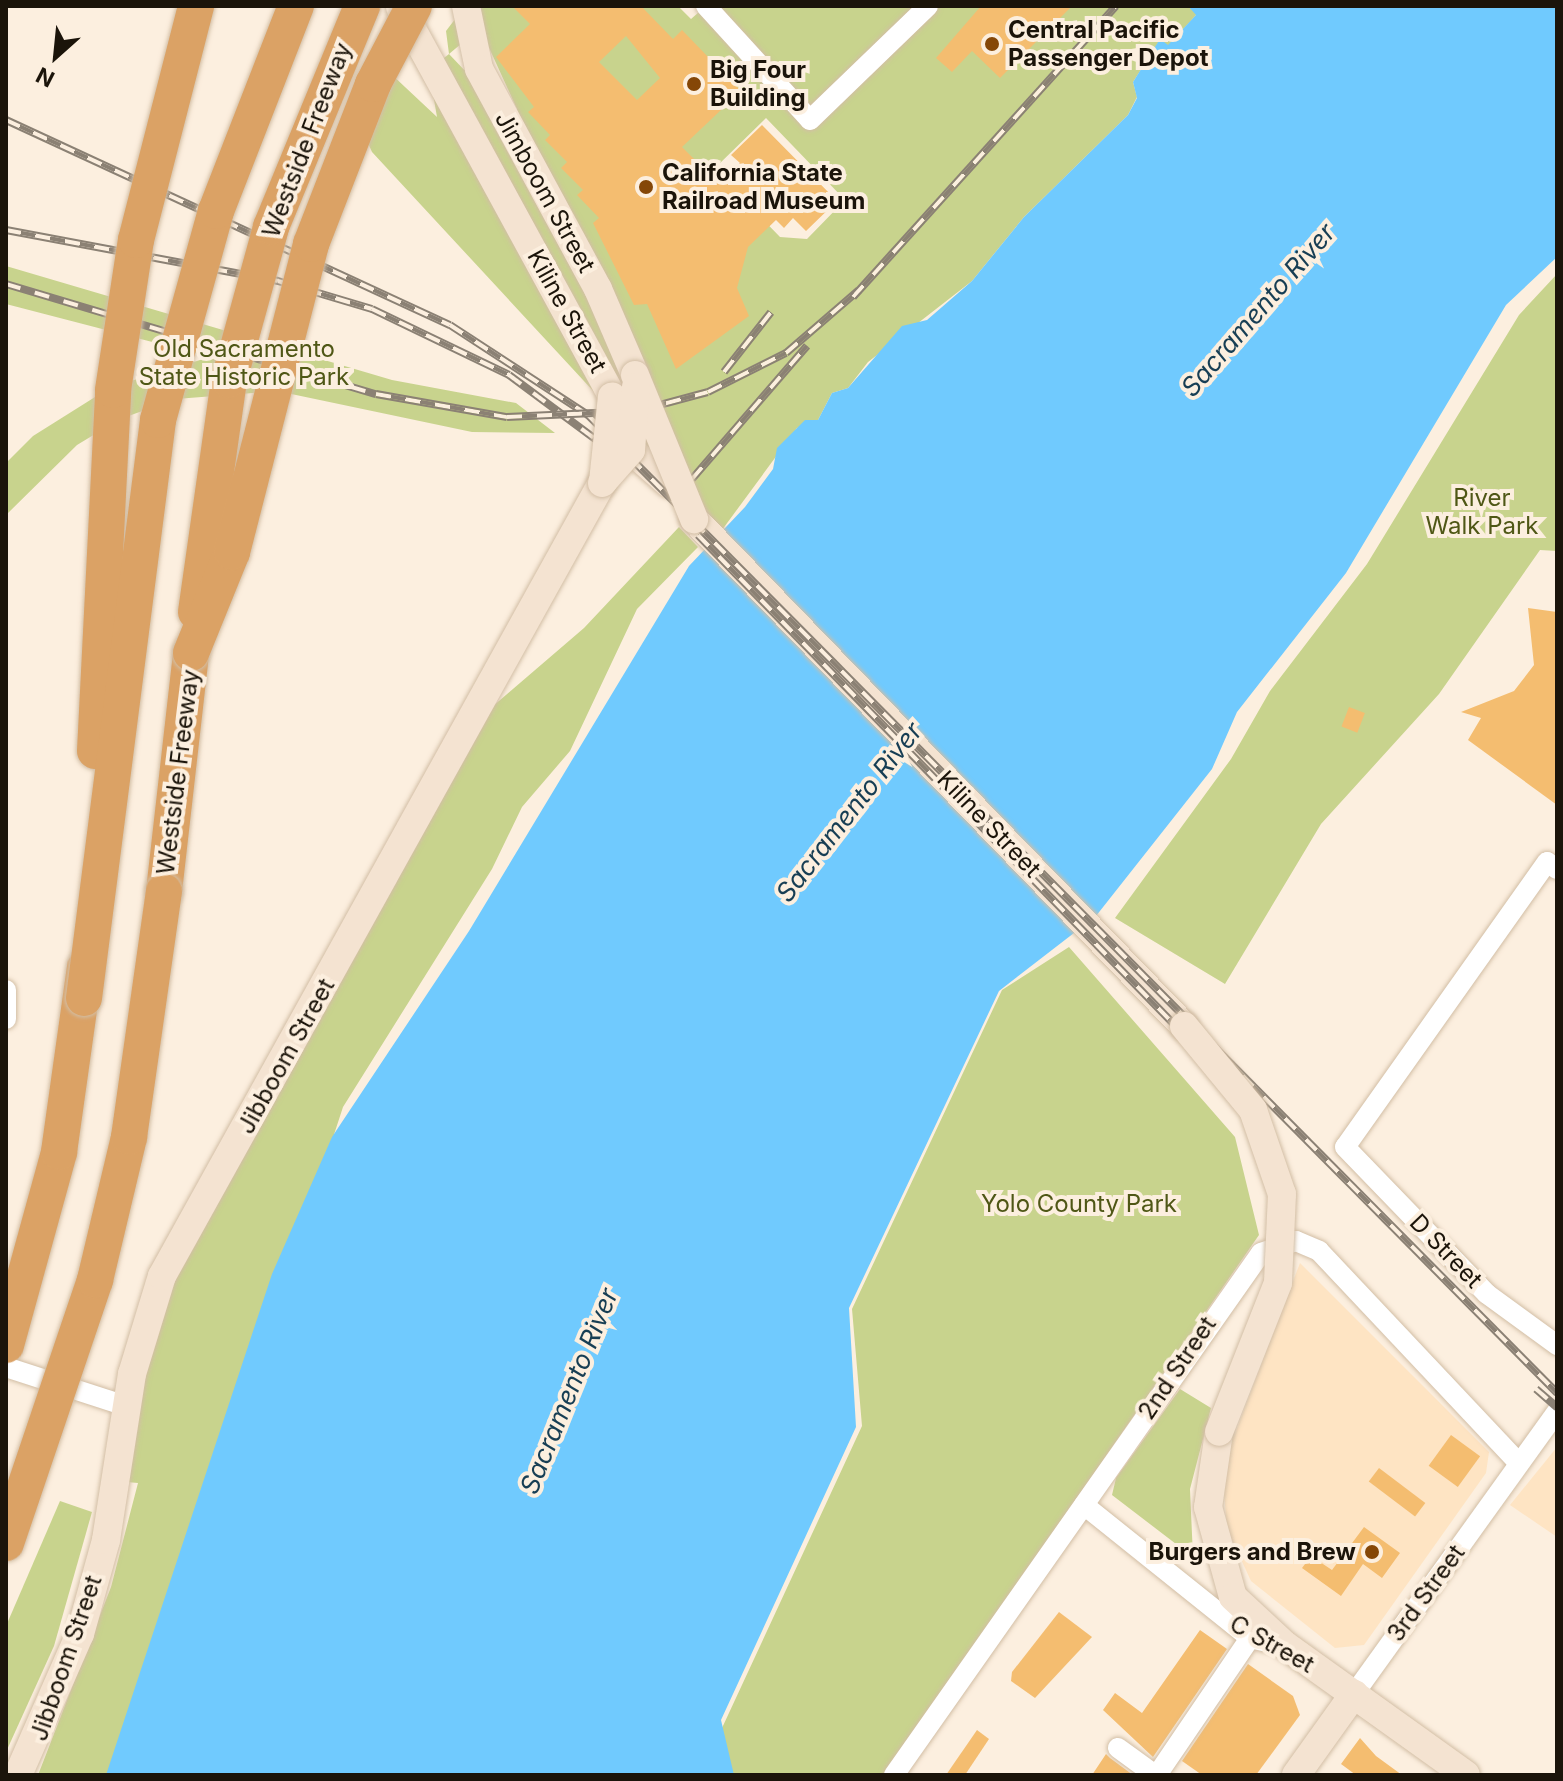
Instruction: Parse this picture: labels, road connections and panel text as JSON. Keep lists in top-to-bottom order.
{
  "streets": {
    "highway": ["Westside Freeway"],
    "main road": [
      "Jimboom Street",
      "Kiline Street",
      "Jibboom Street",
      "3rd Street",
      "C Street"
    ],
    "street": ["D Street", "2nd Street"]
  },
  "crossings": [
    ["Jimboom Street", "Kiline Street"],
    ["Kiline Street", "Jibboom Street"],
    ["Kiline Street", "C Street"],
    ["2nd Street", "3rd Street"],
    ["2nd Street", "C Street"],
    ["3rd Street", "C Street"]
  ],
  "water": ["Sacramento River"],
  "parks": ["Old Sacramento State Historic Park", "River Walk Park", "Yolo County Park"],
  "places": [
    "Central Pacific Passenger Depot",
    "Big Four Building",
    "California State Railroad Museum",
    "Burgers and Brew"
  ],
  "north": "bottom left"
}
